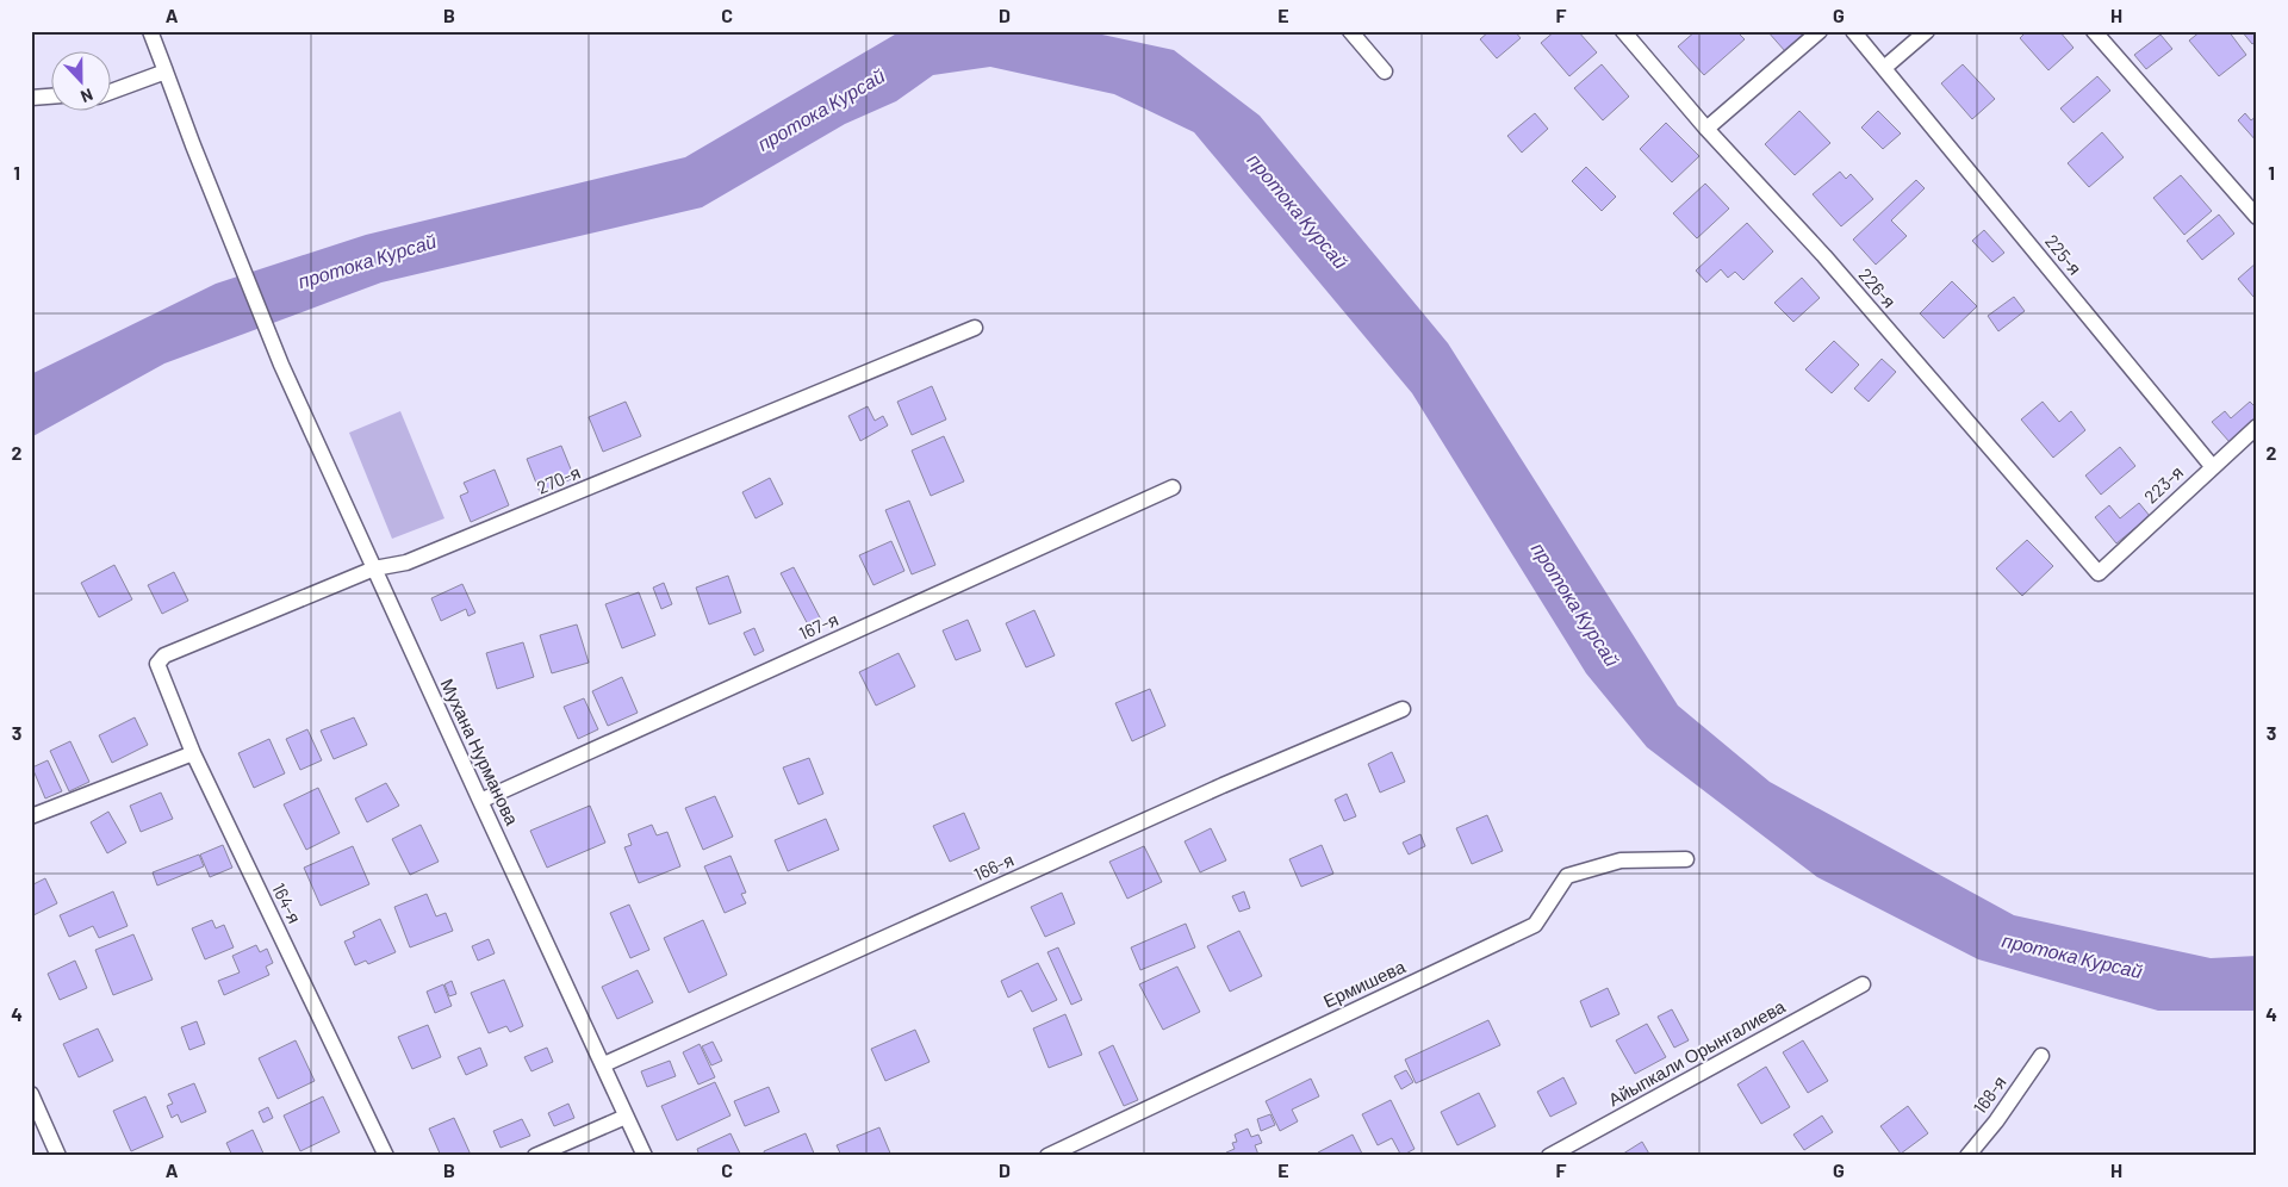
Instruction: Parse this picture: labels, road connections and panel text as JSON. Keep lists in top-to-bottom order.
{
  "streets": {
    "street": [
      "225-я",
      "226-я",
      "270-я",
      "223-я",
      "167-я",
      "Мухана Нурманова",
      "166-я",
      "164-я",
      "Ермишева",
      "Айыпкали Орынгалиева",
      "168-я"
    ]
  },
  "crossings": [
    ["225-я", "223-я"],
    ["226-я", "223-я"],
    ["270-я", "Мухана Нурманова"],
    ["270-я", "164-я"],
    ["167-я", "Мухана Нурманова"],
    ["Мухана Нурманова", "166-я"]
  ],
  "water": ["протока Курсай"],
  "north": "bottom",
  "grid": {
    "columns": [
      "A",
      "B",
      "C",
      "D",
      "E",
      "F",
      "G",
      "H"
    ],
    "rows": [
      "1",
      "2",
      "3",
      "4"
    ]
  }
}
